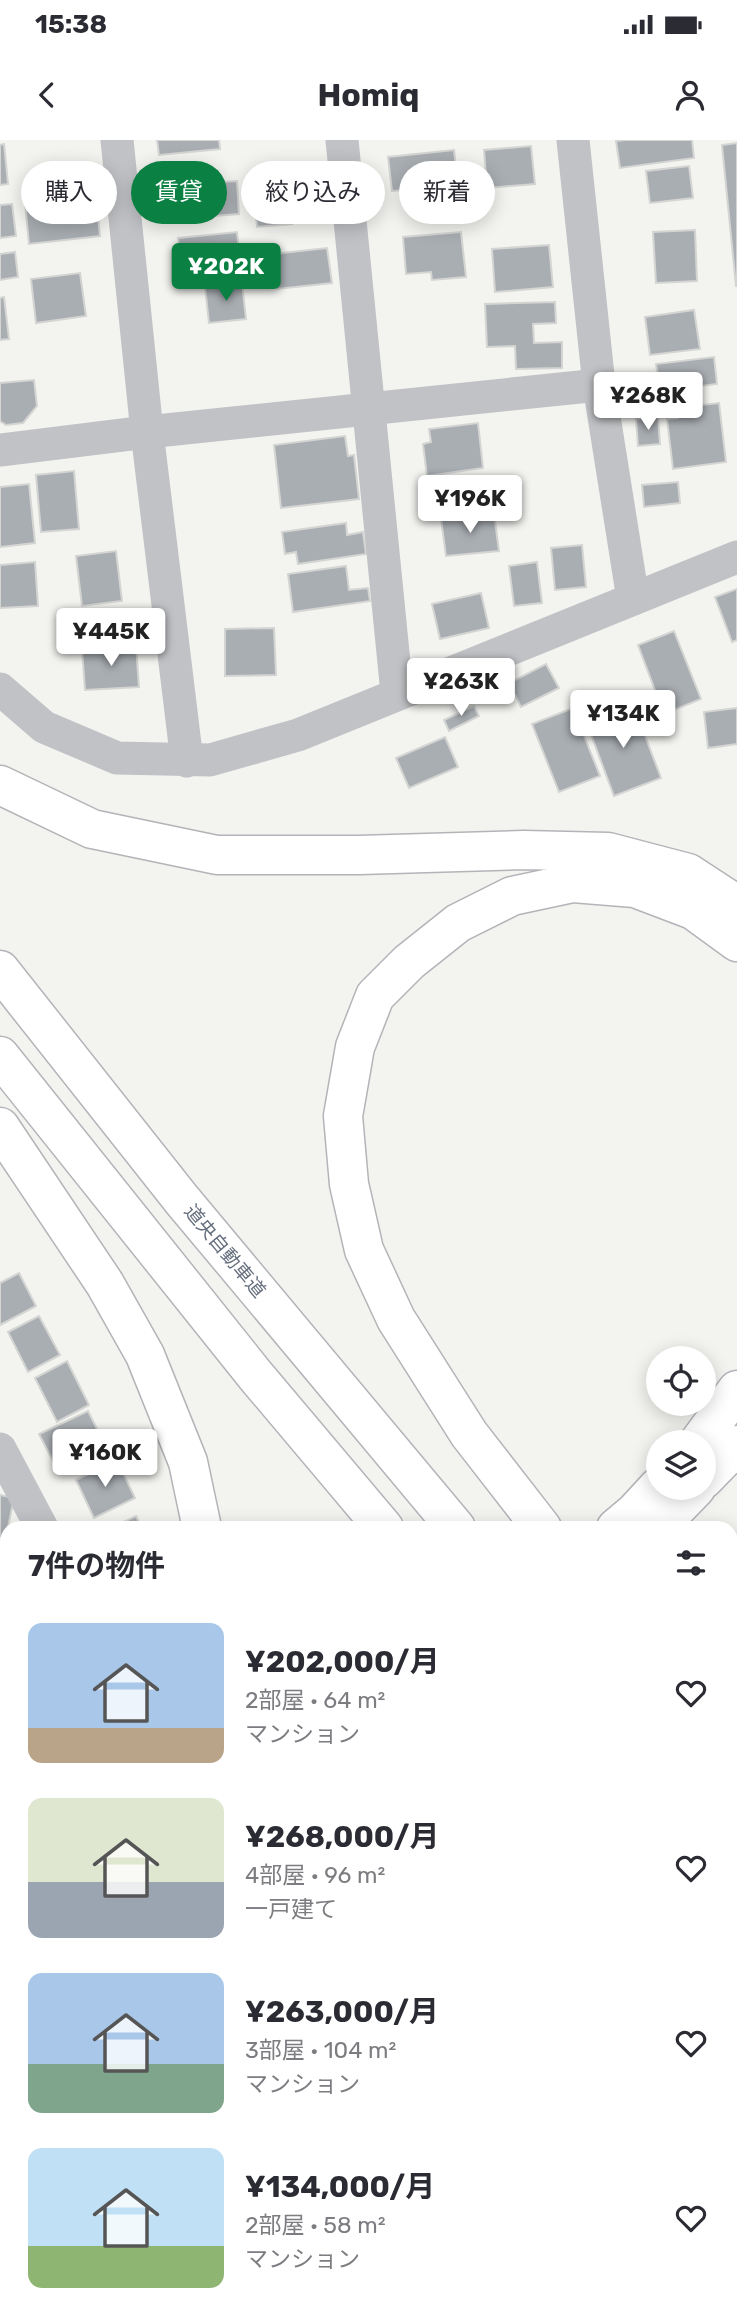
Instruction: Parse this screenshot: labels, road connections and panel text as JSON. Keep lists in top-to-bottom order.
{
  "streets": {
    "highway": ["道央自動車道"]
  },
  "page": {
    "status": "15:38",
    "header": "Homiq",
    "chip": [
      "購入",
      "賃貸",
      "絞り込み",
      "新着"
    ],
    "price": [
      "¥202K",
      "¥268K",
      "¥196K",
      "¥445K",
      "¥263K",
      "¥134K",
      "¥160K"
    ],
    "heading": "7件の物件",
    "list": [
      {
        "name": "¥202,000/月",
        "note": "2部屋 · 64 m² · マンション"
      },
      {
        "name": "¥268,000/月",
        "note": "4部屋 · 96 m² · 一戸建て"
      },
      {
        "name": "¥263,000/月",
        "note": "3部屋 · 104 m² · マンション"
      },
      {
        "name": "¥134,000/月",
        "note": "2部屋 · 58 m² · マンション"
      }
    ]
  }
}
